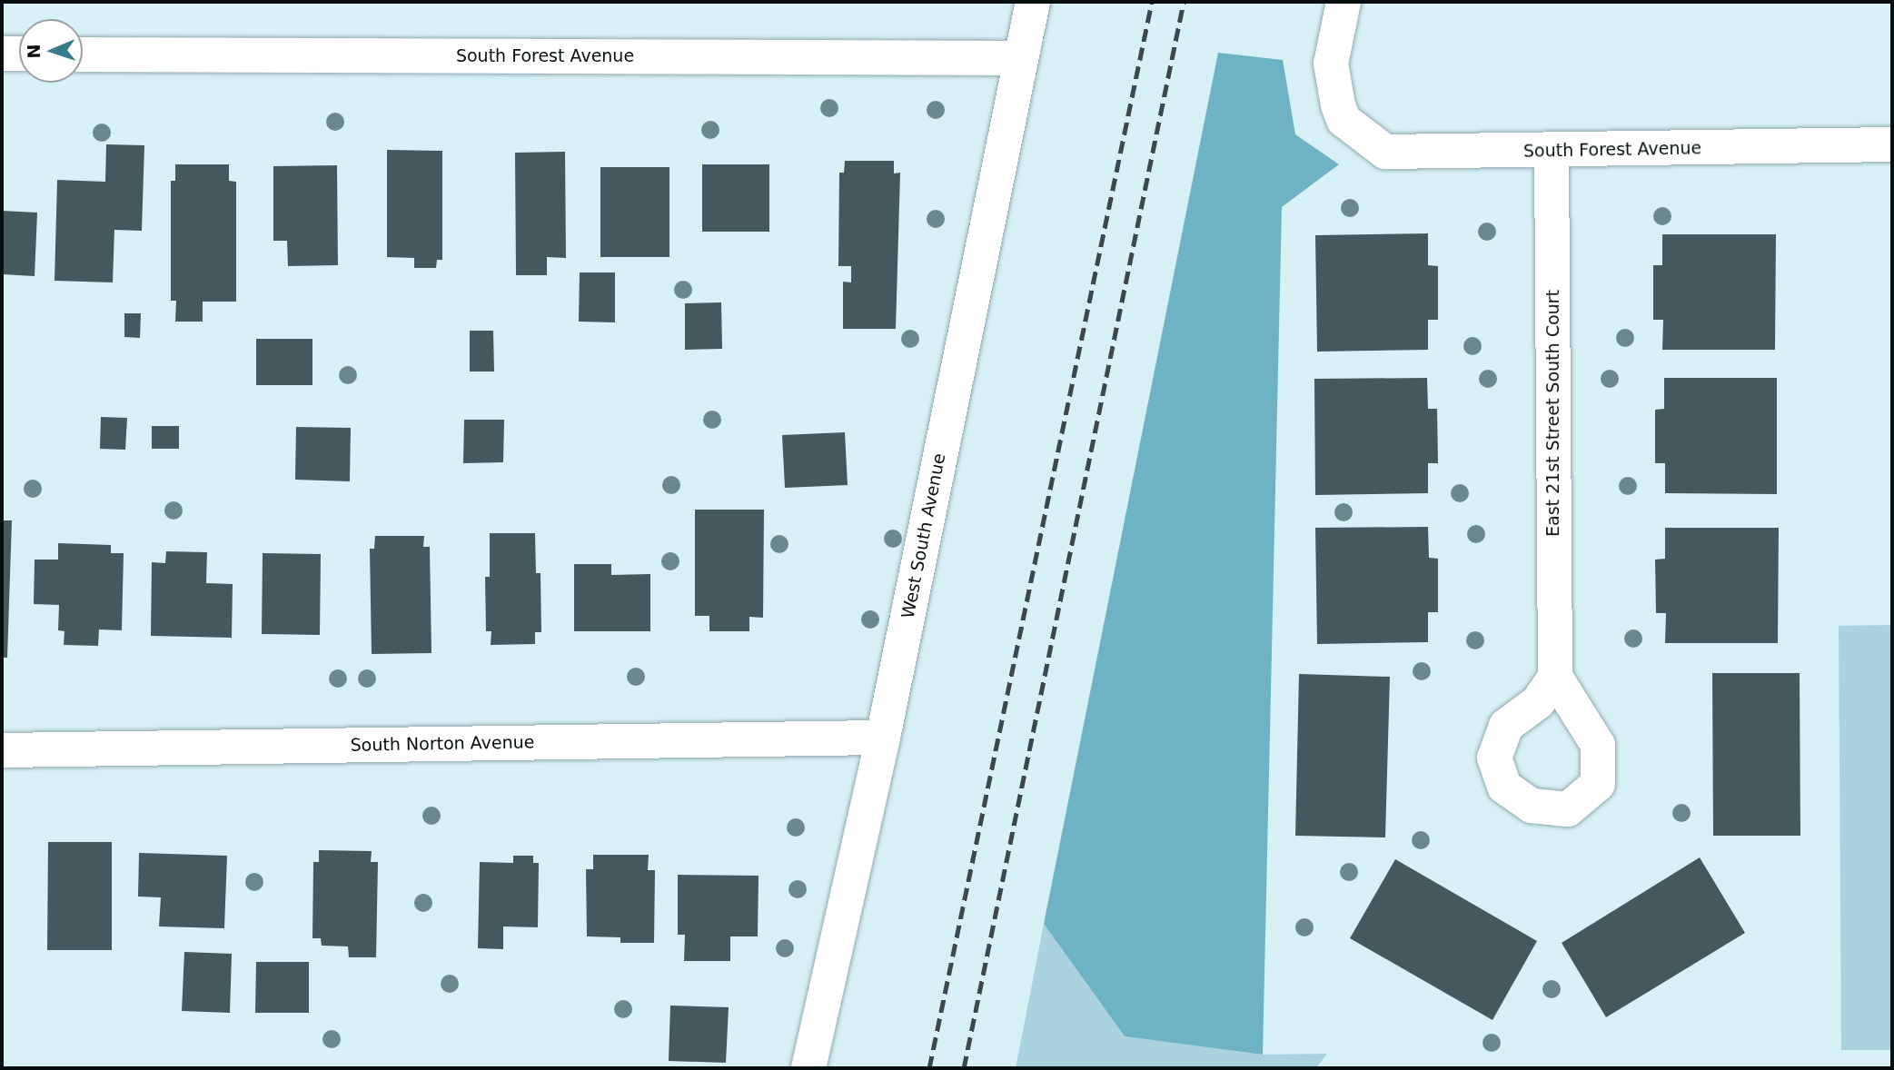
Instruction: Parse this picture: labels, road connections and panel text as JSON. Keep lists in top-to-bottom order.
{
  "streets": {
    "street": [
      "South Forest Avenue",
      "East 21st Street South Court",
      "West South Avenue",
      "South Norton Avenue"
    ]
  },
  "crossings": [
    ["South Forest Avenue", "East 21st Street South Court"],
    ["South Forest Avenue", "West South Avenue"],
    ["West South Avenue", "South Norton Avenue"]
  ],
  "north": "left"
}
